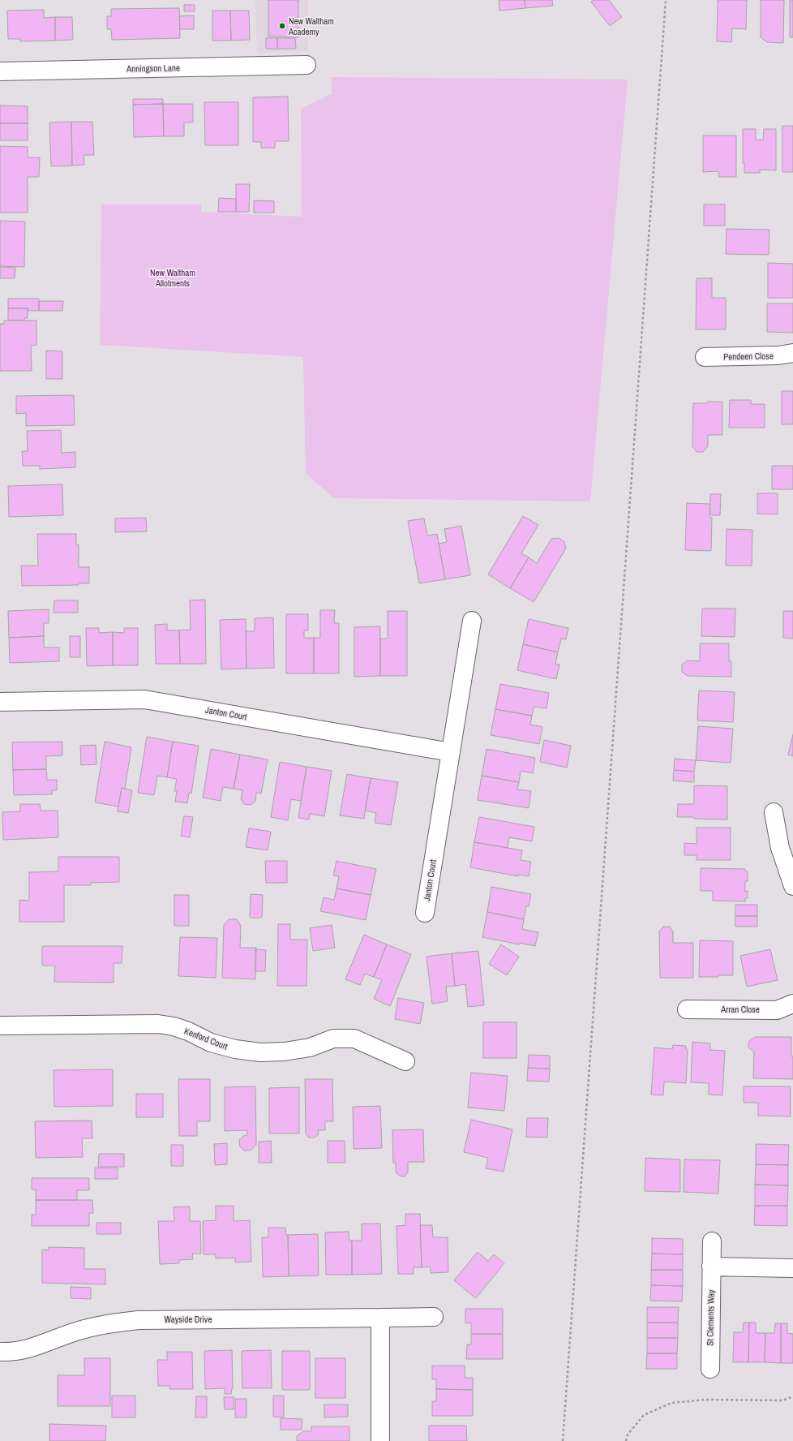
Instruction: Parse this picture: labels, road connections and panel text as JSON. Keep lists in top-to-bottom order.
{
  "streets": {
    "street": [
      "Anningson Lane",
      "Pendeen Close",
      "Janton Court",
      "Arran Close",
      "Kenford Court",
      "St Clements Way",
      "Wayside Drive"
    ]
  },
  "parks": ["New Waltham Allotments"],
  "places": ["New Waltham Academy"]
}
